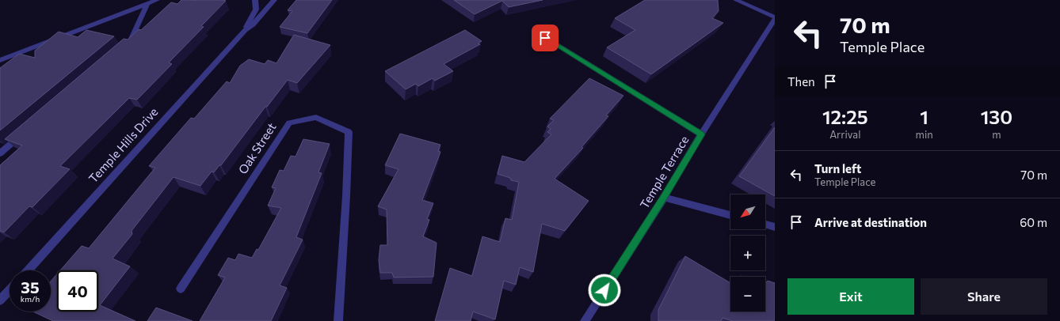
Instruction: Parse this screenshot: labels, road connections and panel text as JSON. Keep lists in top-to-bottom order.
{
  "streets": {
    "street": ["Temple Hills Drive", "Oak Street", "Temple Terrace"]
  },
  "north": "bottom left",
  "page": {
    "turn": ["70 m", "Temple Place"],
    "then": "Then",
    "eta": [
      "12:25",
      "Arrival",
      "1",
      "min",
      "130",
      "m"
    ],
    "list": [
      {
        "name": "Turn left",
        "note": "Temple Place",
        "value": "70 m"
      },
      {
        "name": "Arrive at destination",
        "value": "60 m"
      }
    ],
    "map_buttons": ["+", "−"],
    "speed": "35 km/h",
    "limit": "40",
    "buttons": ["Exit", "Share"]
  }
}
